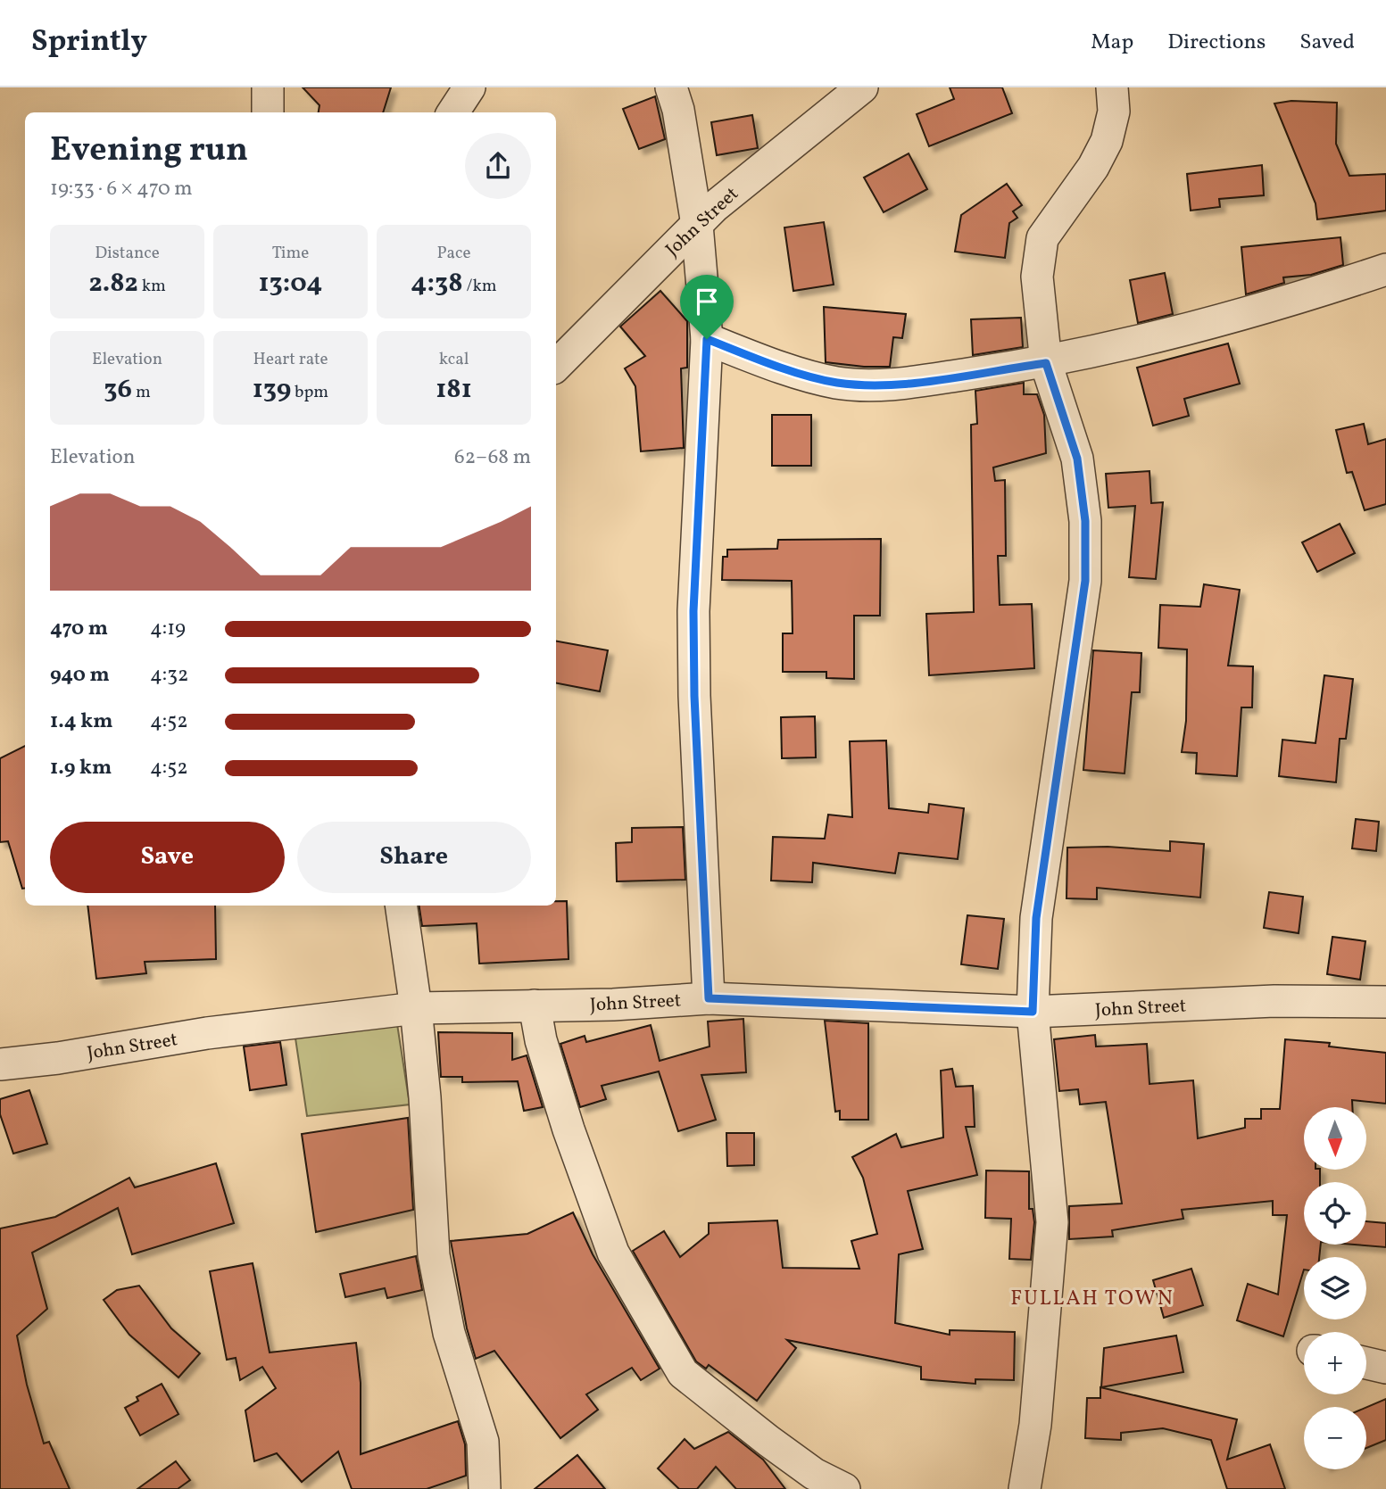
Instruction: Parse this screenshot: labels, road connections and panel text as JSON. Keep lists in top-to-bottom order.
{
  "streets": {
    "street": ["John Street"]
  },
  "districts": ["FULLAH TOWN"],
  "north": "bottom",
  "page": {
    "header": "Sprintly",
    "nav": ["Map", "Directions", "Saved"],
    "heading": ["Evening run", "19:33 · 6 × 470 m"],
    "stats": [
      ["Distance", "2.82 km"],
      ["Time", "13:04"],
      ["Pace", "4:38 /km"],
      ["Elevation", "36 m"],
      ["Heart rate", "139 bpm"],
      ["kcal", "181"]
    ],
    "chart": ["Elevation", "62–68 m"],
    "list": [
      {
        "name": "470 m",
        "note": "4:19"
      },
      {
        "name": "940 m",
        "note": "4:32"
      },
      {
        "name": "1.4 km",
        "note": "4:52"
      },
      {
        "name": "1.9 km",
        "note": "4:52"
      }
    ],
    "buttons": ["Save", "Share"],
    "map_buttons": ["+", "−"]
  }
}
